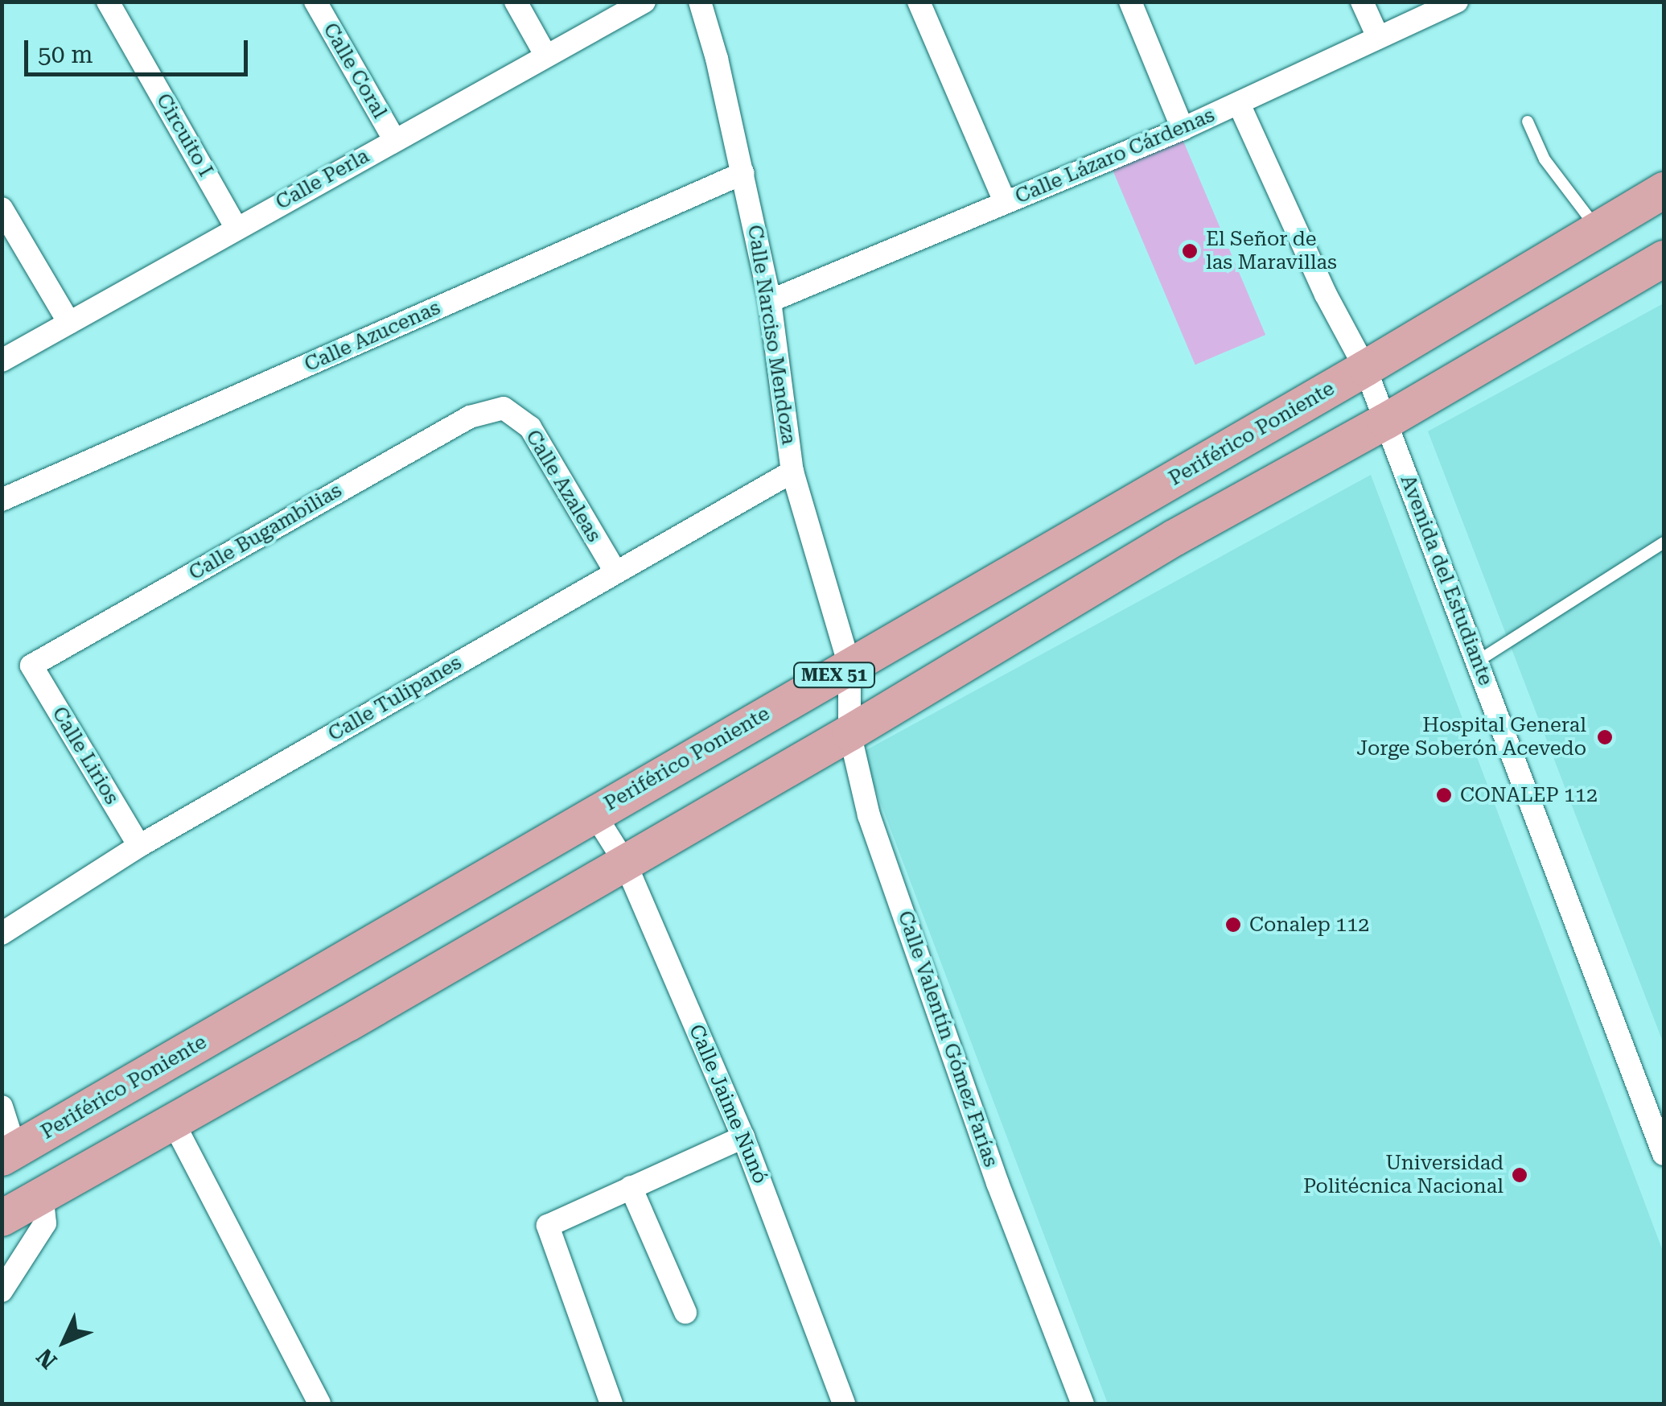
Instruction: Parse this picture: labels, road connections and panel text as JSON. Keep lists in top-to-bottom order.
{
  "streets": {
    "main road": ["Periférico Poniente", "MEX 51"],
    "street": [
      "Calle Coral",
      "Circuito I",
      "Calle Lázaro Cárdenas",
      "Calle Perla",
      "Calle Narciso Mendoza",
      "Calle Azucenas",
      "Calle Azaleas",
      "Calle Bugambilias",
      "Avenida del Estudiante",
      "Calle Tulipanes",
      "Calle Lirios",
      "Calle Valentín Gómez Farías",
      "Calle Jaime Nunó"
    ]
  },
  "crossings": [
    ["Calle Coral", "Calle Perla"],
    ["Circuito I", "Calle Perla"],
    ["Calle Lázaro Cárdenas", "Calle Narciso Mendoza"],
    ["Calle Lázaro Cárdenas", "Avenida del Estudiante"],
    ["Calle Narciso Mendoza", "Calle Azucenas"],
    ["Calle Narciso Mendoza", "Periférico Poniente"],
    ["Calle Narciso Mendoza", "Calle Tulipanes"],
    ["Calle Narciso Mendoza", "Calle Valentín Gómez Farías"],
    ["Periférico Poniente", "Avenida del Estudiante"],
    ["Periférico Poniente", "Calle Valentín Gómez Farías"],
    ["Periférico Poniente", "Calle Jaime Nunó"],
    ["Calle Azaleas", "Calle Bugambilias"],
    ["Calle Azaleas", "Calle Tulipanes"],
    ["Calle Bugambilias", "Calle Lirios"],
    ["Avenida del Estudiante", "MEX 51"],
    ["MEX 51", "Calle Valentín Gómez Farías"],
    ["MEX 51", "Calle Jaime Nunó"],
    ["Calle Tulipanes", "Calle Lirios"]
  ],
  "places": [
    "El Señor de las Maravillas",
    "Hospital General Jorge Soberón Acevedo",
    "CONALEP 112",
    "Conalep 112",
    "Universidad Politécnica Nacional"
  ],
  "scale_bar": "50 m",
  "north": "bottom left"
}
